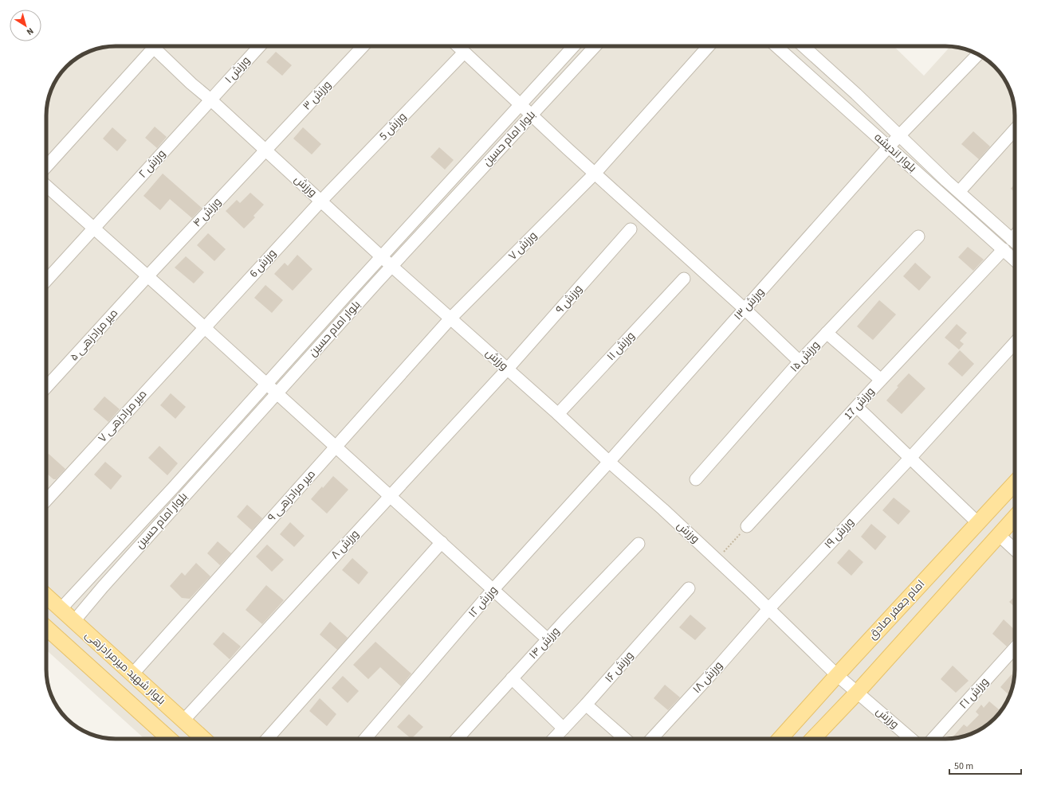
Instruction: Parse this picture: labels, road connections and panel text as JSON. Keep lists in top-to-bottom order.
{
  "streets": {
    "main road": ["امام جعفر صادق", "بلوار شهید میرمرادزهی"],
    "street": [
      "ورزش ۱",
      "ورزش ۳",
      "ورزش 5",
      "بلوار امام حسین",
      "بلوار اندیشه",
      "ورزش ۲",
      "ورزش",
      "ورزش ۴",
      "ورزش ۷",
      "ورزش 6",
      "ورزش ۹",
      "ورزش ۱۳",
      "میر مرادزهی ۵",
      "ورزش ۱۱",
      "ورزش ۱۵",
      "ورزش 17",
      "میر مرادزهی ۷",
      "میر مرادزهی ۹",
      "ورزش ۱۹",
      "ورزش ۸",
      "ورزش ۱۲",
      "ورزش ۱۴",
      "ورزش ۱۶",
      "ورزش ۱۸",
      "ورزش ۲۱"
    ]
  },
  "crossings": [
    ["ورزش ۱", "ورزش ۲"],
    ["ورزش ۱", "ورزش"],
    ["ورزش ۳", "ورزش"],
    ["ورزش ۳", "ورزش ۴"],
    ["ورزش 5", "ورزش"],
    ["ورزش 5", "ورزش 6"],
    ["بلوار امام حسین", "ورزش"],
    ["بلوار امام حسین", "بلوار شهید میرمرادزهی"],
    ["بلوار اندیشه", "ورزش ۱۳"],
    ["بلوار اندیشه", "ورزش 17"],
    ["ورزش ۲", "ورزش"],
    ["ورزش", "ورزش ۴"],
    ["ورزش", "ورزش ۷"],
    ["ورزش", "ورزش 6"],
    ["ورزش", "ورزش ۹"],
    ["ورزش", "ورزش ۱۳"],
    ["ورزش", "ورزش ۱۱"],
    ["ورزش", "میر مرادزهی ۹"],
    ["ورزش", "ورزش ۱۹"],
    ["ورزش", "ورزش ۸"],
    ["ورزش", "ورزش ۱۲"],
    ["ورزش", "امام جعفر صادق"],
    ["ورزش", "ورزش ۱۸"],
    ["ورزش ۴", "میر مرادزهی ۵"],
    ["ورزش ۷", "میر مرادزهی ۹"],
    ["ورزش 6", "میر مرادزهی ۷"],
    ["ورزش ۹", "ورزش ۸"],
    ["ورزش ۱۳", "ورزش ۱۲"],
    ["میر مرادزهی ۹", "بلوار شهید میرمرادزهی"],
    ["ورزش ۱۹", "ورزش ۱۸"],
    ["ورزش ۸", "بلوار شهید میرمرادزهی"]
  ],
  "scale_bar": "50 m",
  "north": "bottom right"
}
